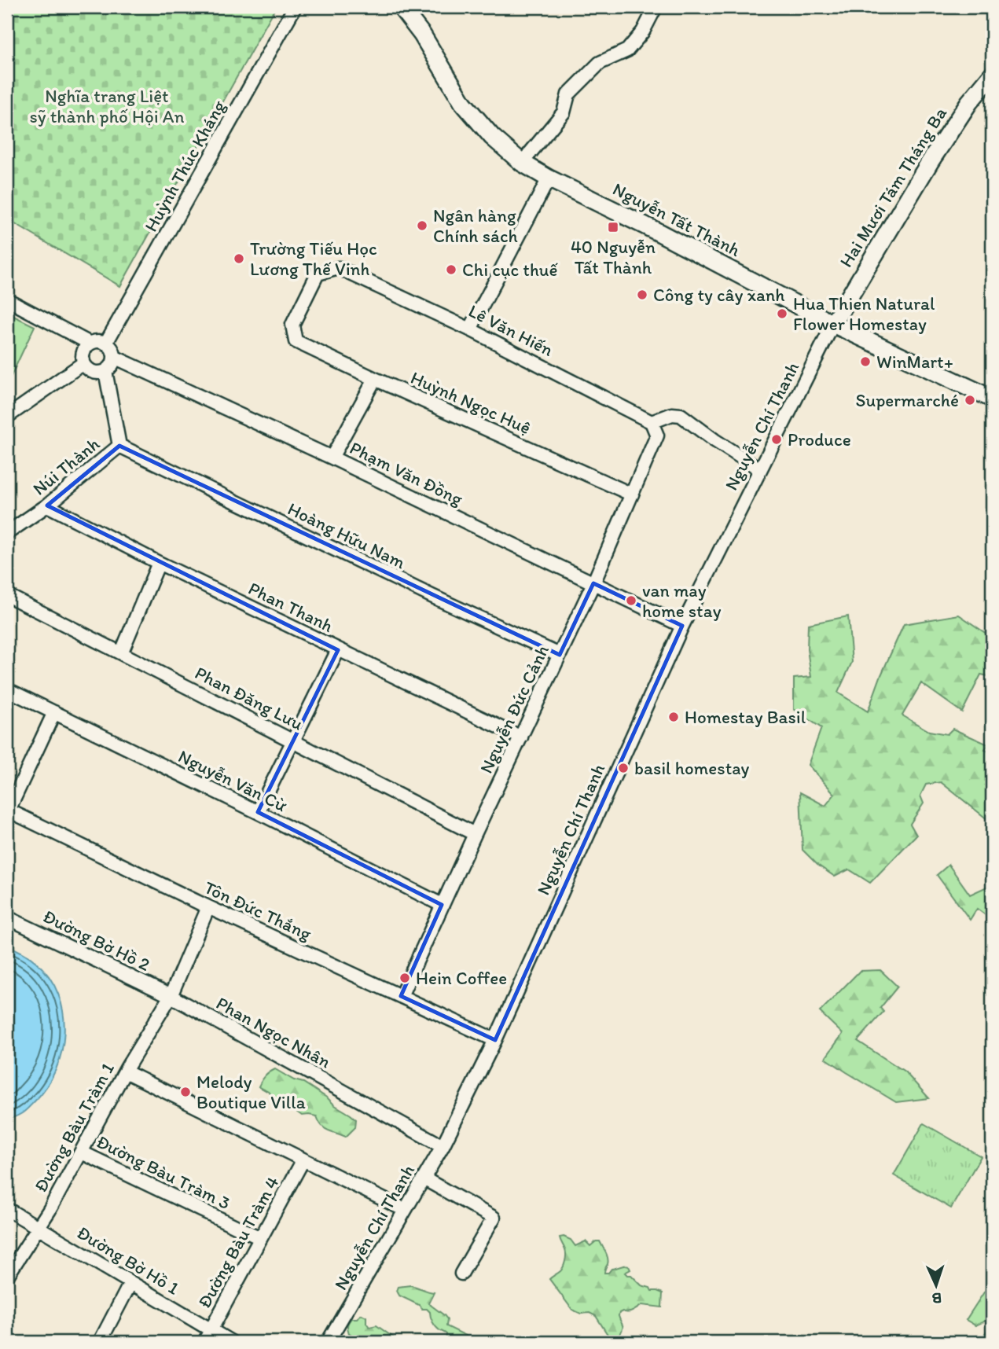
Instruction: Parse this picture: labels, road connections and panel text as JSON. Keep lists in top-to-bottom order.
{
  "streets": {
    "main road": ["Hai Mươi Tám Tháng Ba", "Nguyễn Tất Thành"],
    "street": [
      "Huỳnh Thúc Kháng",
      "Lê Văn Hiến",
      "Huỳnh Ngọc Huệ",
      "Nguyễn Chí Thanh",
      "Núi Thành",
      "Phạm Văn Đồng",
      "Hoàng Hữu Nam",
      "Phan Thanh",
      "Phan Đăng Lưu",
      "Nguyễn Đức Cảnh",
      "Nguyễn Văn Cừ",
      "Tôn Đức Thắng",
      "Đường Bờ Hồ 2",
      "Phan Ngọc Nhân",
      "Đường Bàu Tràm 1",
      "Đường Bàu Tràm 3",
      "Đường Bàu Tràm 4",
      "Đường Bờ Hồ 1"
    ]
  },
  "crossings": [
    ["Huỳnh Thúc Kháng", "Phạm Văn Đồng"],
    ["Hai Mươi Tám Tháng Ba", "Nguyễn Tất Thành"],
    ["Hai Mươi Tám Tháng Ba", "Nguyễn Chí Thanh"],
    ["Nguyễn Tất Thành", "Nguyễn Chí Thanh"],
    ["Lê Văn Hiến", "Huỳnh Ngọc Huệ"],
    ["Lê Văn Hiến", "Nguyễn Đức Cảnh"],
    ["Huỳnh Ngọc Huệ", "Nguyễn Đức Cảnh"],
    ["Nguyễn Chí Thanh", "Phạm Văn Đồng"],
    ["Nguyễn Chí Thanh", "Tôn Đức Thắng"],
    ["Nguyễn Chí Thanh", "Phan Ngọc Nhân"],
    ["Núi Thành", "Hoàng Hữu Nam"],
    ["Núi Thành", "Phan Thanh"],
    ["Phạm Văn Đồng", "Nguyễn Đức Cảnh"],
    ["Hoàng Hữu Nam", "Nguyễn Đức Cảnh"],
    ["Phan Thanh", "Nguyễn Đức Cảnh"],
    ["Phan Đăng Lưu", "Nguyễn Đức Cảnh"],
    ["Nguyễn Đức Cảnh", "Nguyễn Văn Cừ"],
    ["Nguyễn Đức Cảnh", "Tôn Đức Thắng"],
    ["Đường Bờ Hồ 2", "Phan Ngọc Nhân"],
    ["Đường Bờ Hồ 2", "Đường Bàu Tràm 1"],
    ["Phan Ngọc Nhân", "Đường Bàu Tràm 1"],
    ["Đường Bàu Tràm 1", "Đường Bàu Tràm 3"],
    ["Đường Bàu Tràm 1", "Đường Bờ Hồ 1"],
    ["Đường Bàu Tràm 3", "Đường Bàu Tràm 4"],
    ["Đường Bàu Tràm 4", "Đường Bờ Hồ 1"]
  ],
  "parks": ["Nghĩa trang Liệt sỹ thành phố Hội An"],
  "places": {
    "other": [
      "Ngân hàng Chính sách",
      "Trường Tiếu Học Lương Thế Vinh",
      "Chi cục thuế",
      "Công ty cây xanh",
      "Hua Thien Natural Flower Homestay",
      "WinMart+",
      "Supermarché",
      "Produce",
      "van may home stay",
      "Homestay Basil",
      "basil homestay",
      "Hein Coffee",
      "Melody Boutique Villa"
    ],
    "transit": ["40 Nguyễn Tất Thành"]
  },
  "north": "bottom"
}
